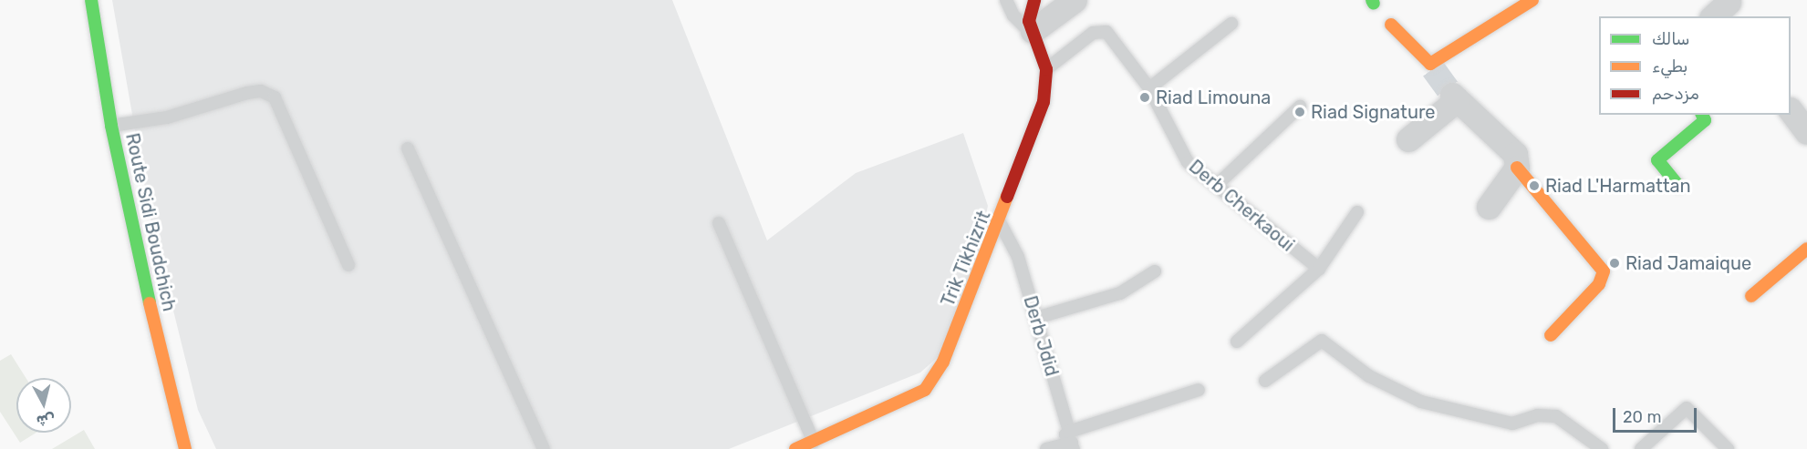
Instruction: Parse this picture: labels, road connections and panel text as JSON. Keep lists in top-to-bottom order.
{
  "streets": {
    "street": ["Route Sidi Boudchich", "Trik Tikhizrit"],
    "lane": ["Derb Cherkaoui", "Derb Jdid"]
  },
  "crossings": [
    ["Derb Cherkaoui", "Trik Tikhizrit"],
    ["Trik Tikhizrit", "Derb Jdid"]
  ],
  "places": [
    "Riad Limouna",
    "Riad Signature",
    "Riad L'Harmattan",
    "Riad Jamaique"
  ],
  "legend": ["سالك", "بطيء", "مزدحم"],
  "scale_bar": "20 m",
  "north": "bottom"
}
